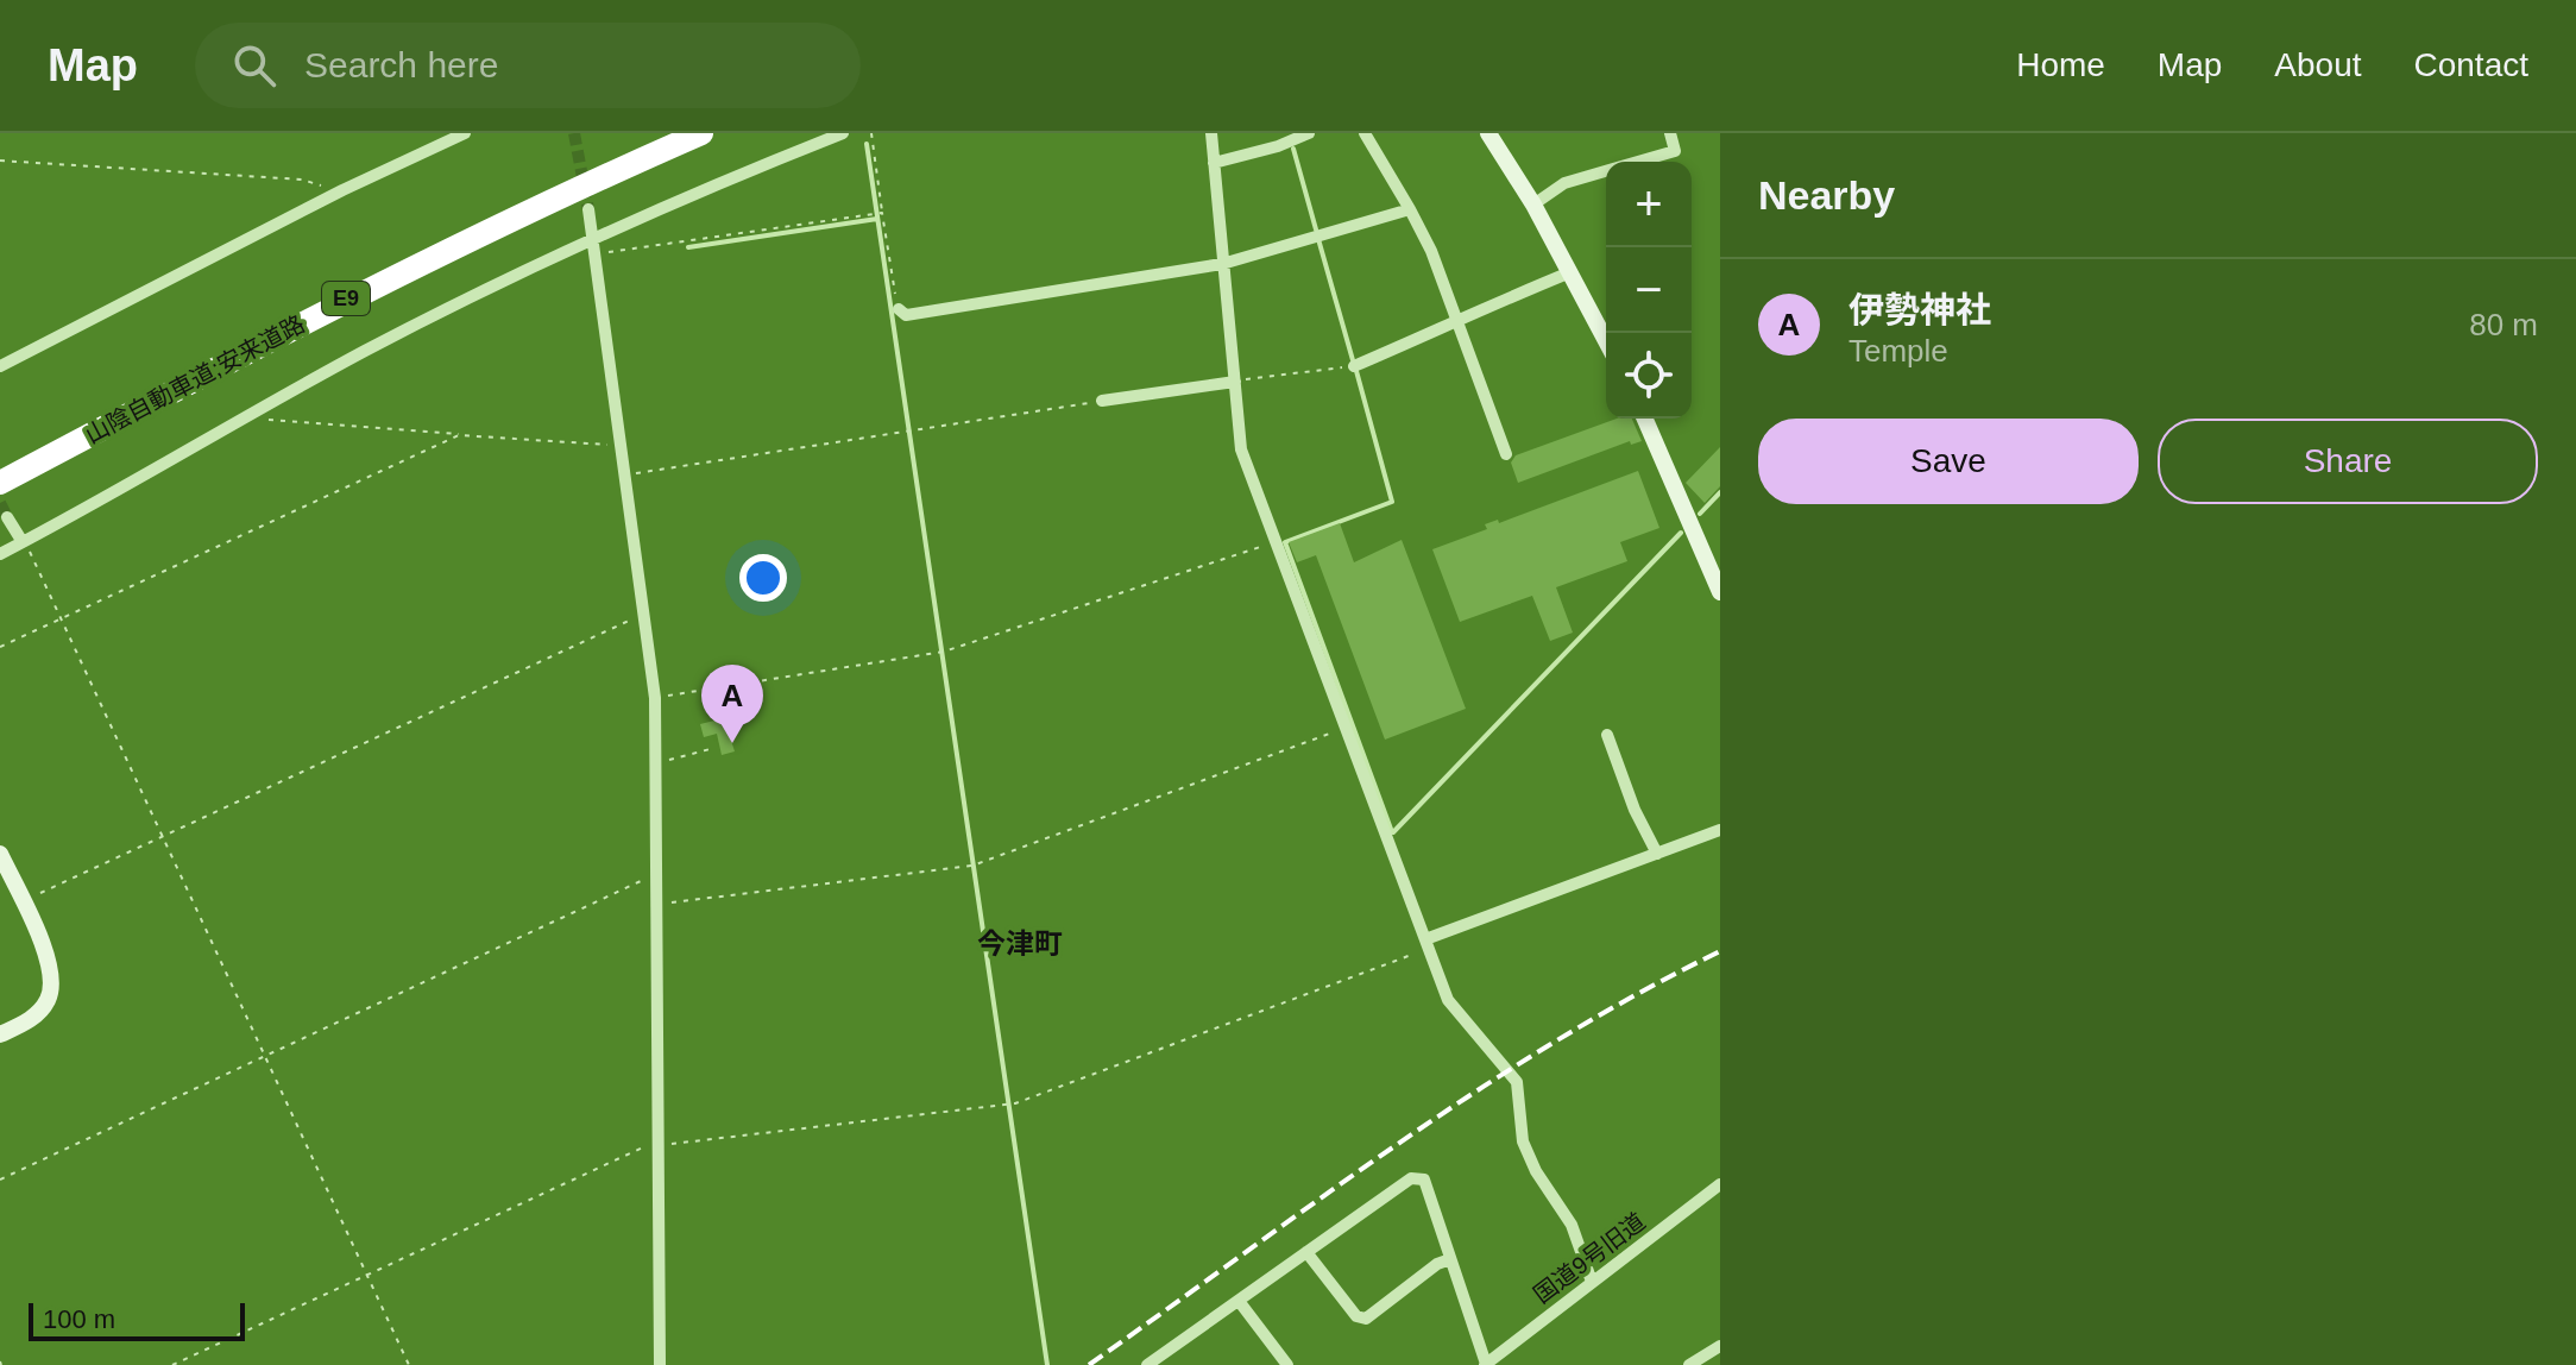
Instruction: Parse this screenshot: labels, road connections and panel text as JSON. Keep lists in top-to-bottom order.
{
  "streets": {
    "highway": ["E9", "山陰自動車道;安来道路"],
    "street": ["国道9号旧道"]
  },
  "districts": ["今津町"],
  "scale_bar": "100 m",
  "page": {
    "header": "Map",
    "search": "Search here",
    "nav": [
      "Home",
      "Map",
      "About",
      "Contact"
    ],
    "heading": "Nearby",
    "map_buttons": ["+", "−"],
    "list": [
      {
        "mark": "A",
        "name": "伊勢神社",
        "note": "Temple",
        "value": "80 m"
      }
    ],
    "buttons": ["Save", "Share"],
    "pins": "A",
    "scale": "100 m"
  }
}
